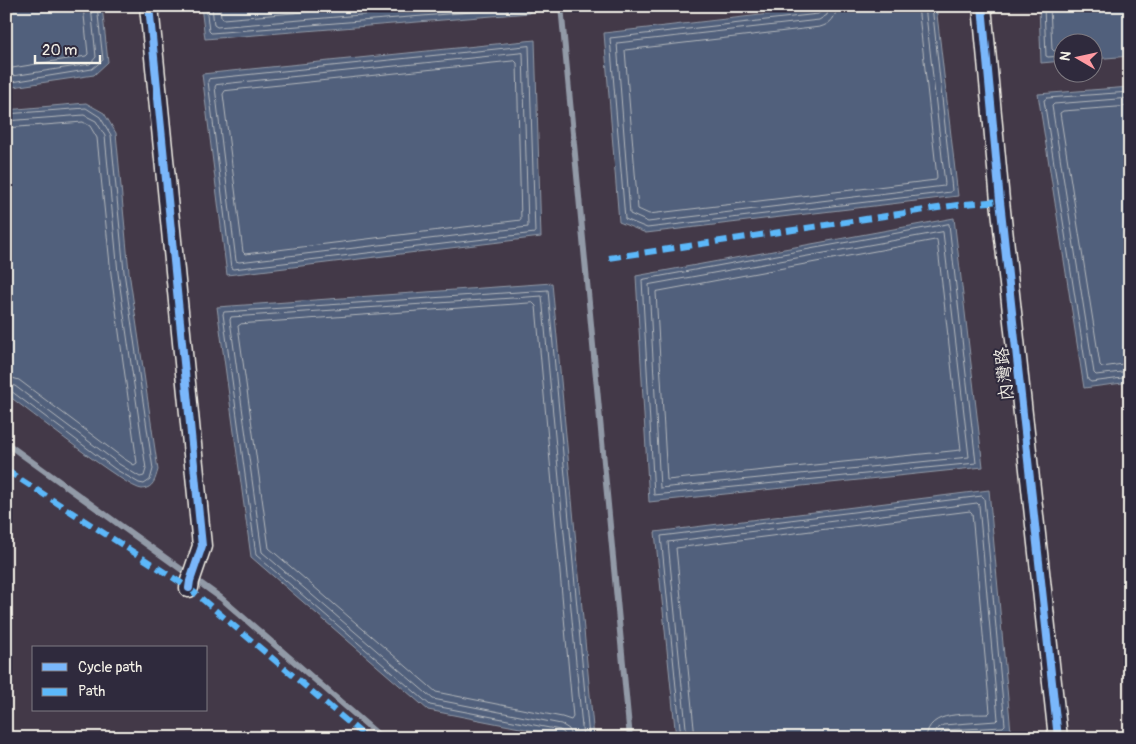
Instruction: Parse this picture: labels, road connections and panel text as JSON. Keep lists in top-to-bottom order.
{
  "streets": {
    "street": ["內灣路"]
  },
  "legend": ["Cycle path", "Path"],
  "scale_bar": "20 m",
  "north": "left"
}
